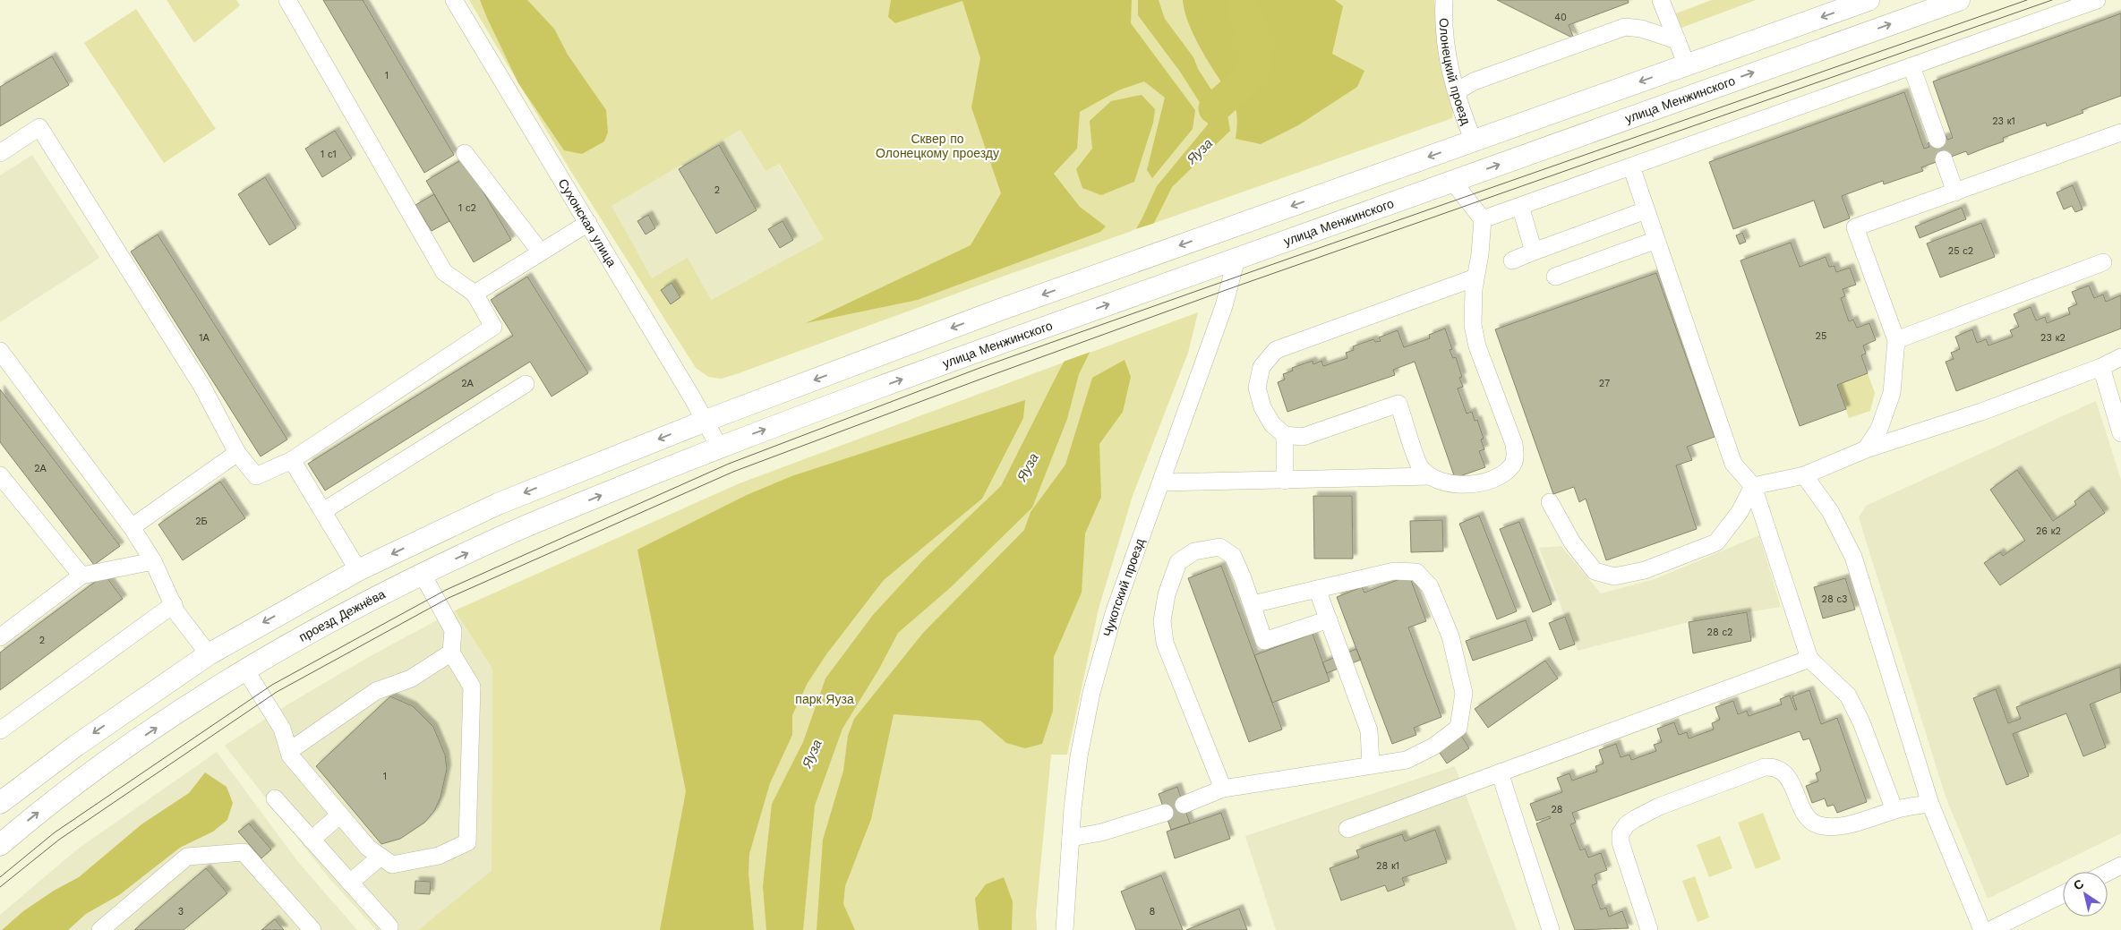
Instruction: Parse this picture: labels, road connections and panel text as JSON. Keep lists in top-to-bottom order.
{
  "streets": {
    "main road": ["улица Менжинского", "проезд Дежнёва"],
    "street": ["Олонецкий проезд", "Сухонская улица", "Чукотский проезд"]
  },
  "crossings": [
    ["улица Менжинского", "Сухонская улица"],
    ["улица Менжинского", "Чукотский проезд"],
    ["улица Менжинского", "проезд Дежнёва"],
    ["Сухонская улица", "проезд Дежнёва"]
  ],
  "water": ["Яуза"],
  "parks": ["Сквер по Олонецкому проезду", "парк Яуза"],
  "house_numbers": [
    "40",
    "1",
    "23 к1",
    "1 с1",
    "2",
    "1 с2",
    "25 с2",
    "25",
    "1А",
    "23 к2",
    "2А",
    "27",
    "2А",
    "2Б",
    "26 к2",
    "28 с3",
    "28 с2",
    "2",
    "1",
    "28",
    "28 к1",
    "3",
    "8"
  ],
  "north": "top left"
}
